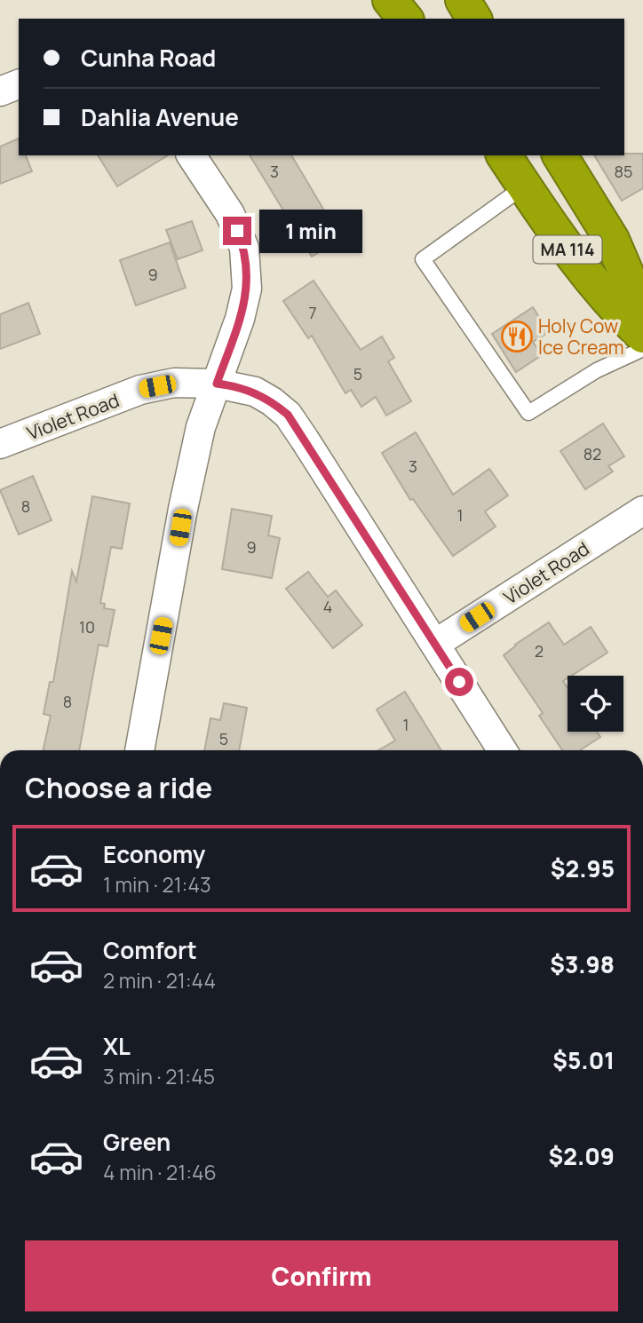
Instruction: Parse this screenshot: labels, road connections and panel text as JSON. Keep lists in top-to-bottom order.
{
  "streets": {
    "highway": ["MA 114"],
    "street": ["Violet Road"]
  },
  "places": {
    "restaurant": ["Holy Cow Ice Cream"]
  },
  "house_numbers": [
    "3",
    "85",
    "9",
    "7",
    "5",
    "82",
    "3",
    "8",
    "1",
    "9",
    "4",
    "10",
    "2",
    "8",
    "1",
    "5"
  ],
  "page": {
    "banner": ["Cunha Road", "Dahlia Avenue"],
    "bubble": "1 min",
    "heading": "Choose a ride",
    "list": [
      {
        "name": "Economy",
        "note": "1 min · 21:43",
        "value": "$2.95"
      },
      {
        "name": "Comfort",
        "note": "2 min · 21:44",
        "value": "$3.98"
      },
      {
        "name": "XL",
        "note": "3 min · 21:45",
        "value": "$5.01"
      },
      {
        "name": "Green",
        "note": "4 min · 21:46",
        "value": "$2.09"
      }
    ],
    "buttons": "Confirm"
  }
}
